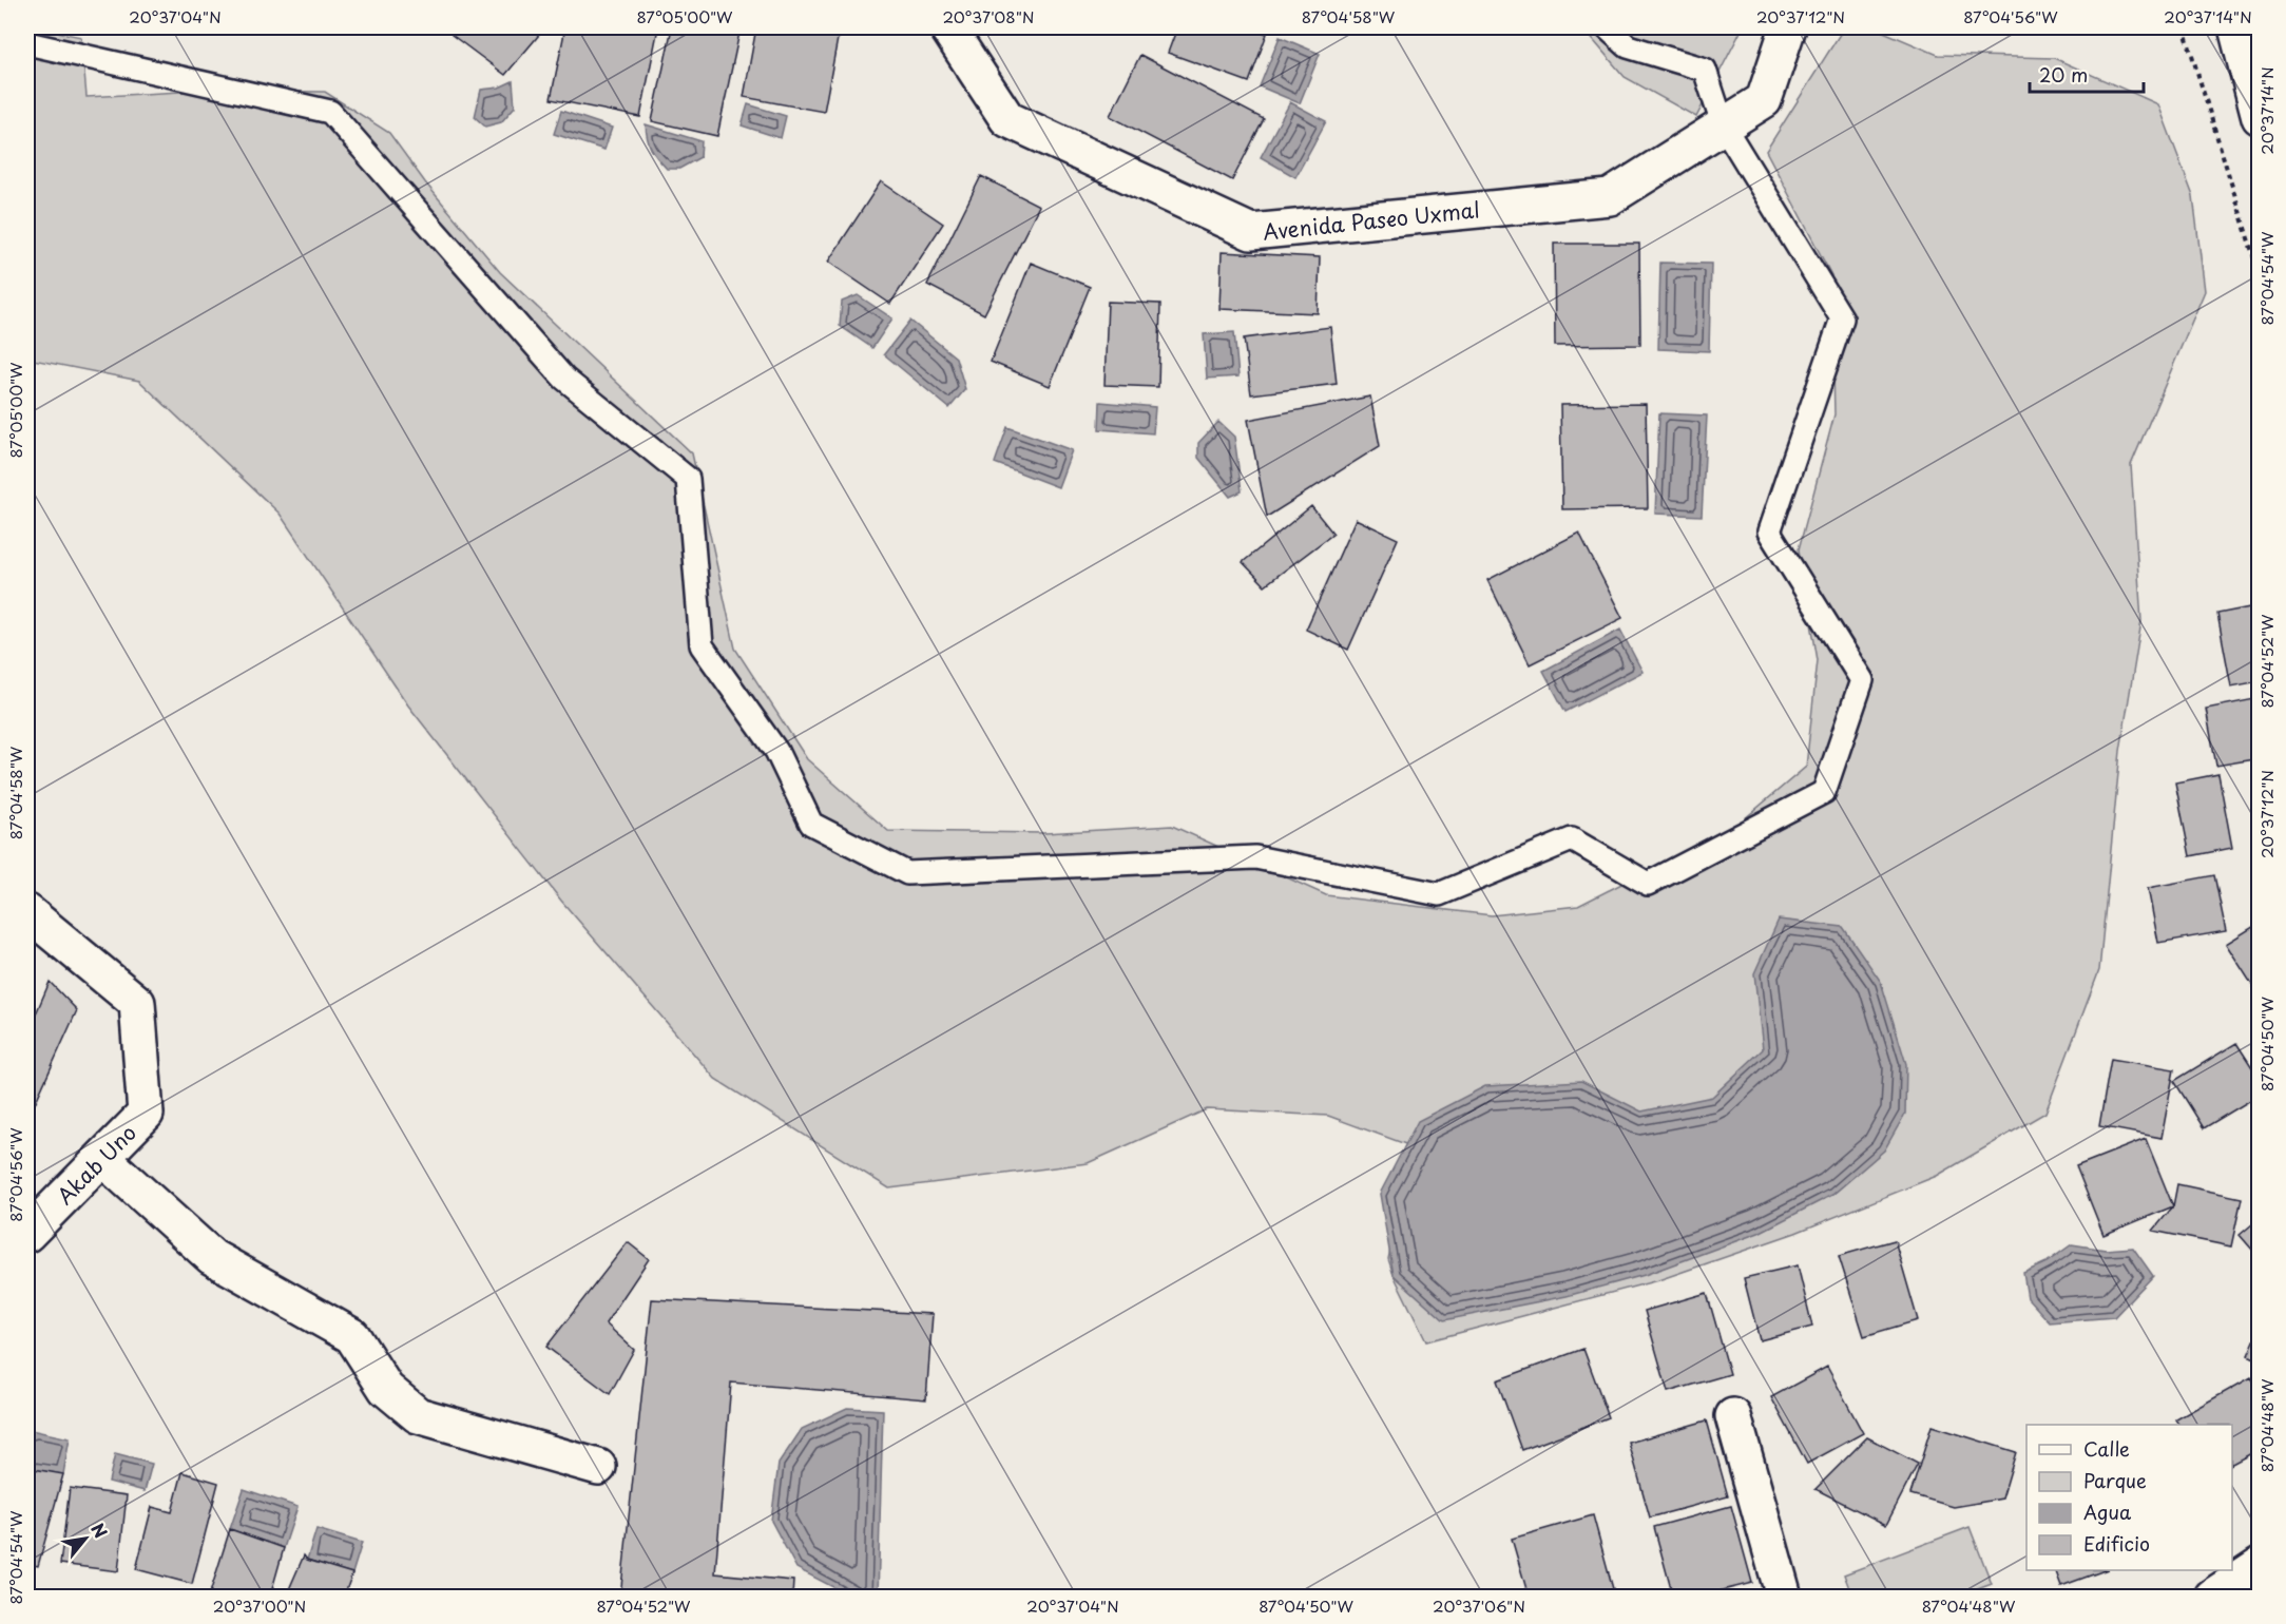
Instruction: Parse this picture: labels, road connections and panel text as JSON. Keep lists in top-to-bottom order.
{
  "streets": {
    "street": ["Avenida Paseo Uxmal", "Akab Uno"]
  },
  "legend": [
    "Calle",
    "Parque",
    "Agua",
    "Edificio"
  ],
  "scale_bar": "20 m",
  "north": "top right",
  "coordinates": [
    "20°37'04\"N",
    "87°05'00\"W",
    "20°37'08\"N",
    "87°04'58\"W",
    "20°37'12\"N",
    "87°04'56\"W",
    "20°37'14\"N",
    "87°04'54\"W",
    "87°04'52\"W",
    "87°04'50\"W",
    "87°04'48\"W",
    "20°37'00\"N",
    "20°37'06\"N"
  ]
}
